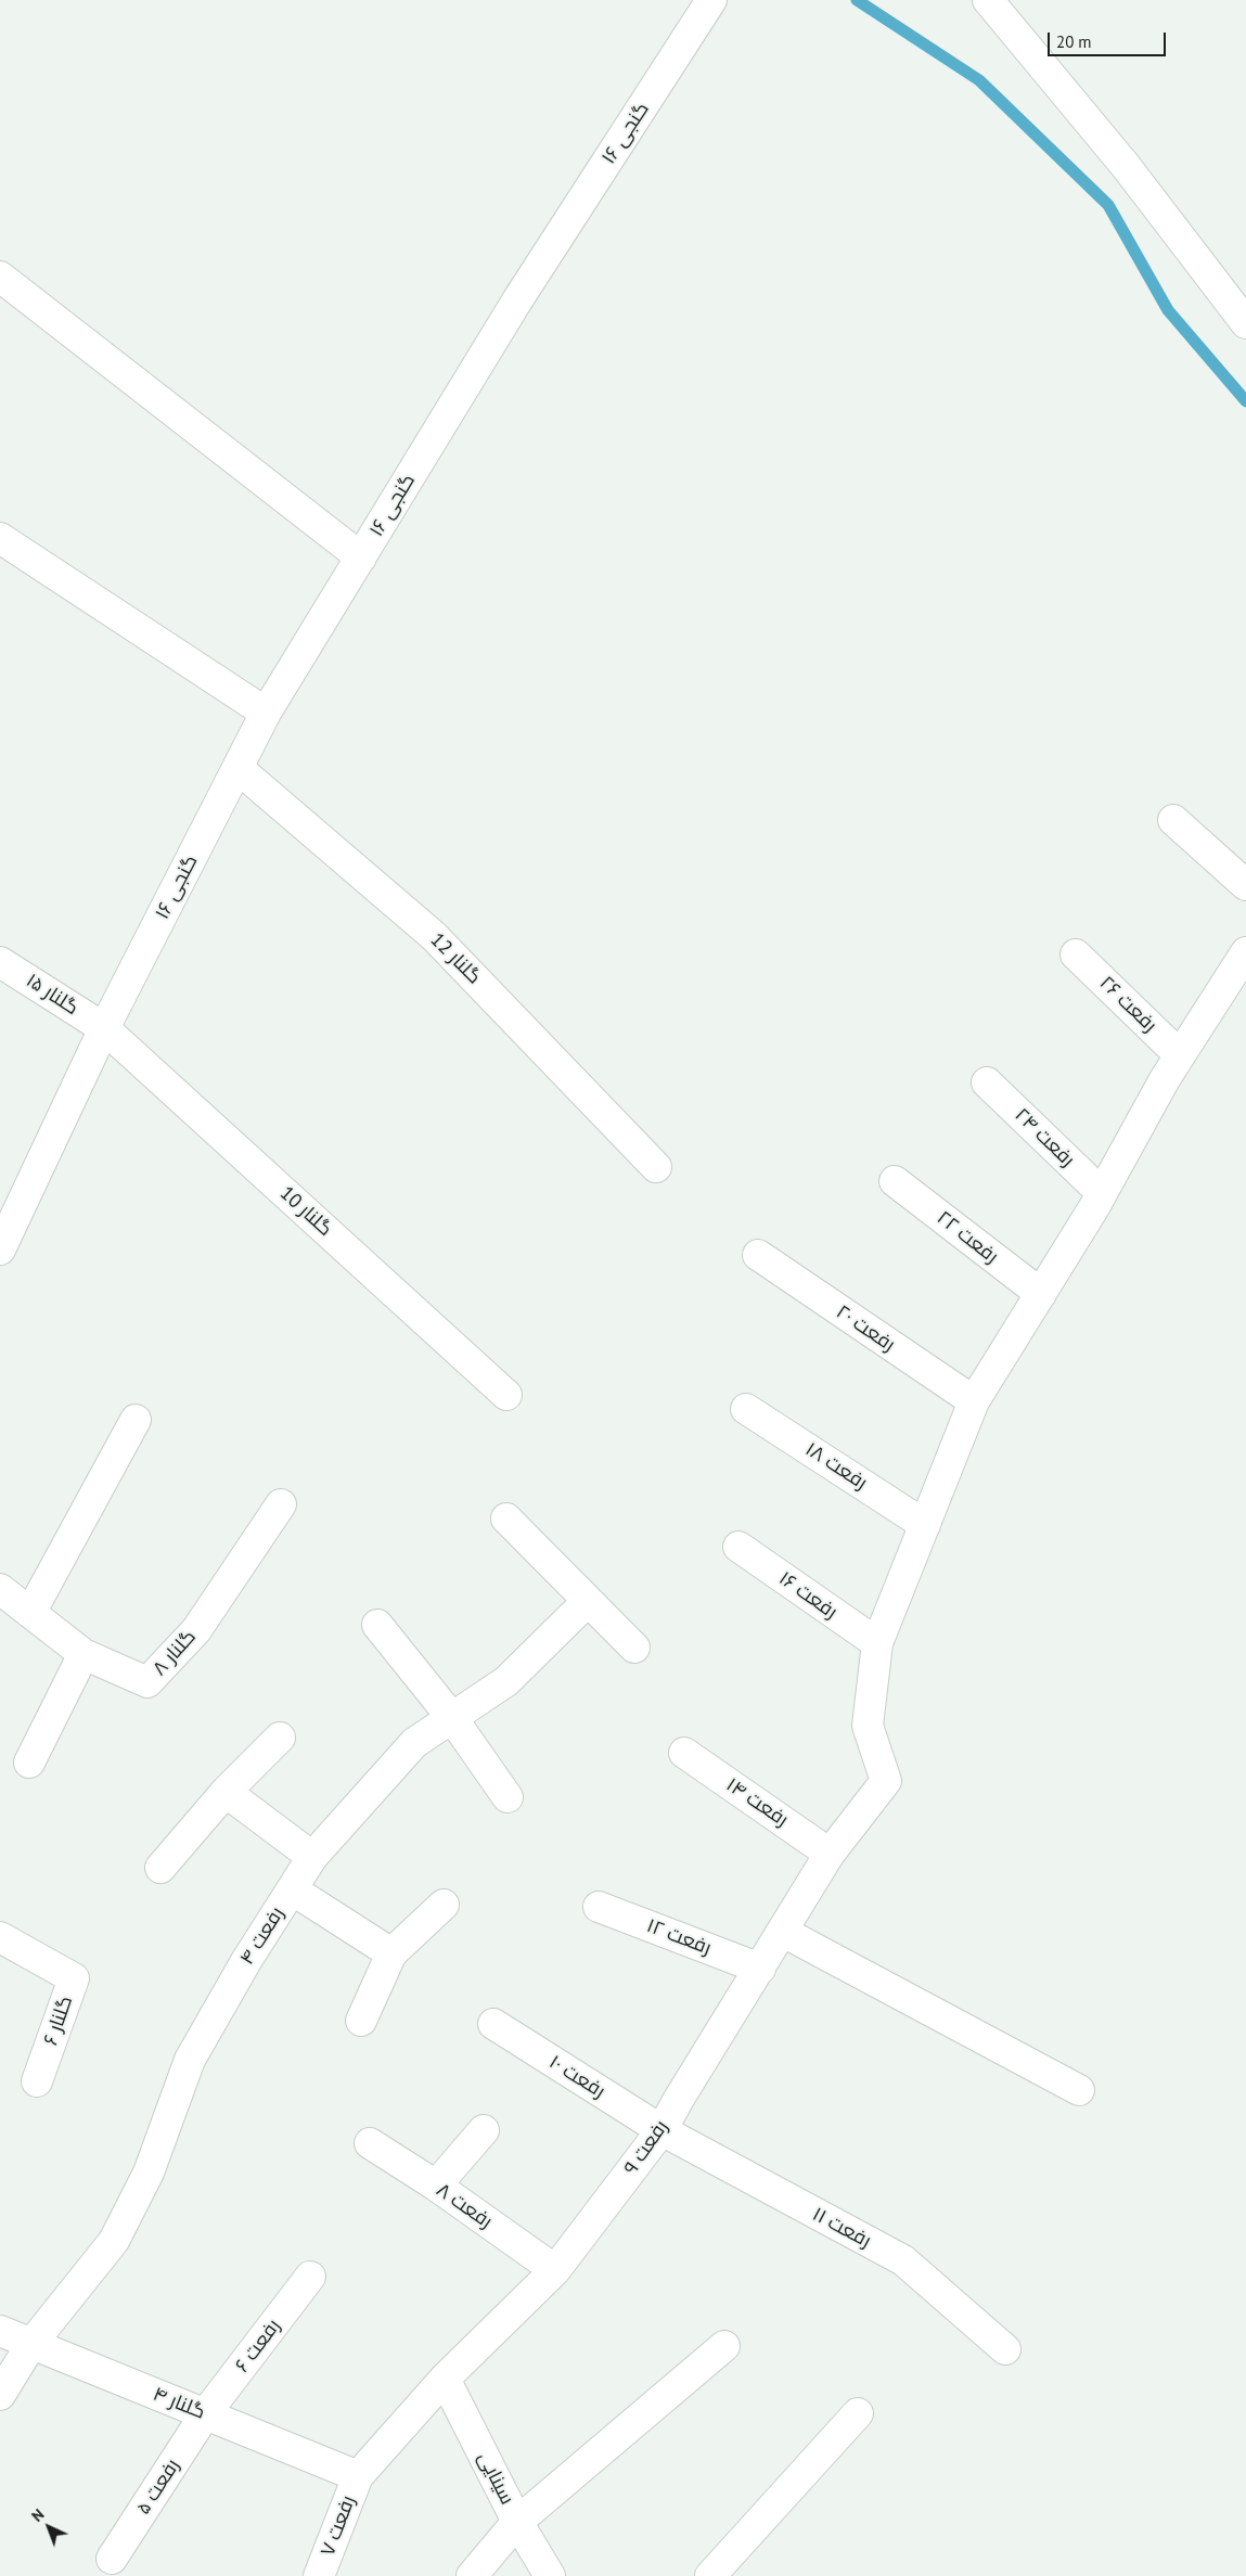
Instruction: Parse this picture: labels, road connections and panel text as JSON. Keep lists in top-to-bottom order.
{
  "streets": {
    "street": [
      "گنجی ۱۶",
      "گلنار 12",
      "گلنار ۱۵",
      "رفعت ۲۶",
      "رفعت ۲۴",
      "گلنار 10",
      "رفعت ۲۲",
      "رفعت ۲۰",
      "رفعت ۱۸",
      "رفعت ۱۶",
      "گلنار ۸",
      "رفعت ۱۴",
      "رفعت ۴",
      "رفعت ۱۲",
      "گلنار ۶",
      "رفعت ۱۰",
      "رفعت ۹",
      "رفعت ۸",
      "رفعت ۱۱",
      "رفعت ۶",
      "گلنار ۴",
      "سینایی",
      "رفعت ۵",
      "رفعت ۷"
    ]
  },
  "crossings": [
    ["گنجی ۱۶", "گلنار 12"],
    ["گنجی ۱۶", "گلنار ۱۵"],
    ["گنجی ۱۶", "گلنار 10"],
    ["گلنار ۱۵", "گلنار 10"],
    ["رفعت ۱۶", "رفعت ۹"],
    ["رفعت ۱۴", "رفعت ۹"],
    ["رفعت ۴", "گلنار ۴"],
    ["رفعت ۱۲", "رفعت ۹"],
    ["رفعت ۱۰", "رفعت ۹"],
    ["رفعت ۱۰", "رفعت ۱۱"],
    ["رفعت ۹", "رفعت ۸"],
    ["رفعت ۹", "رفعت ۱۱"],
    ["رفعت ۹", "گلنار ۴"],
    ["رفعت ۹", "سینایی"],
    ["رفعت ۹", "رفعت ۷"],
    ["رفعت ۶", "گلنار ۴"],
    ["رفعت ۶", "رفعت ۵"],
    ["گلنار ۴", "رفعت ۵"],
    ["گلنار ۴", "رفعت ۷"]
  ],
  "scale_bar": "20 m",
  "north": "top left"
}
